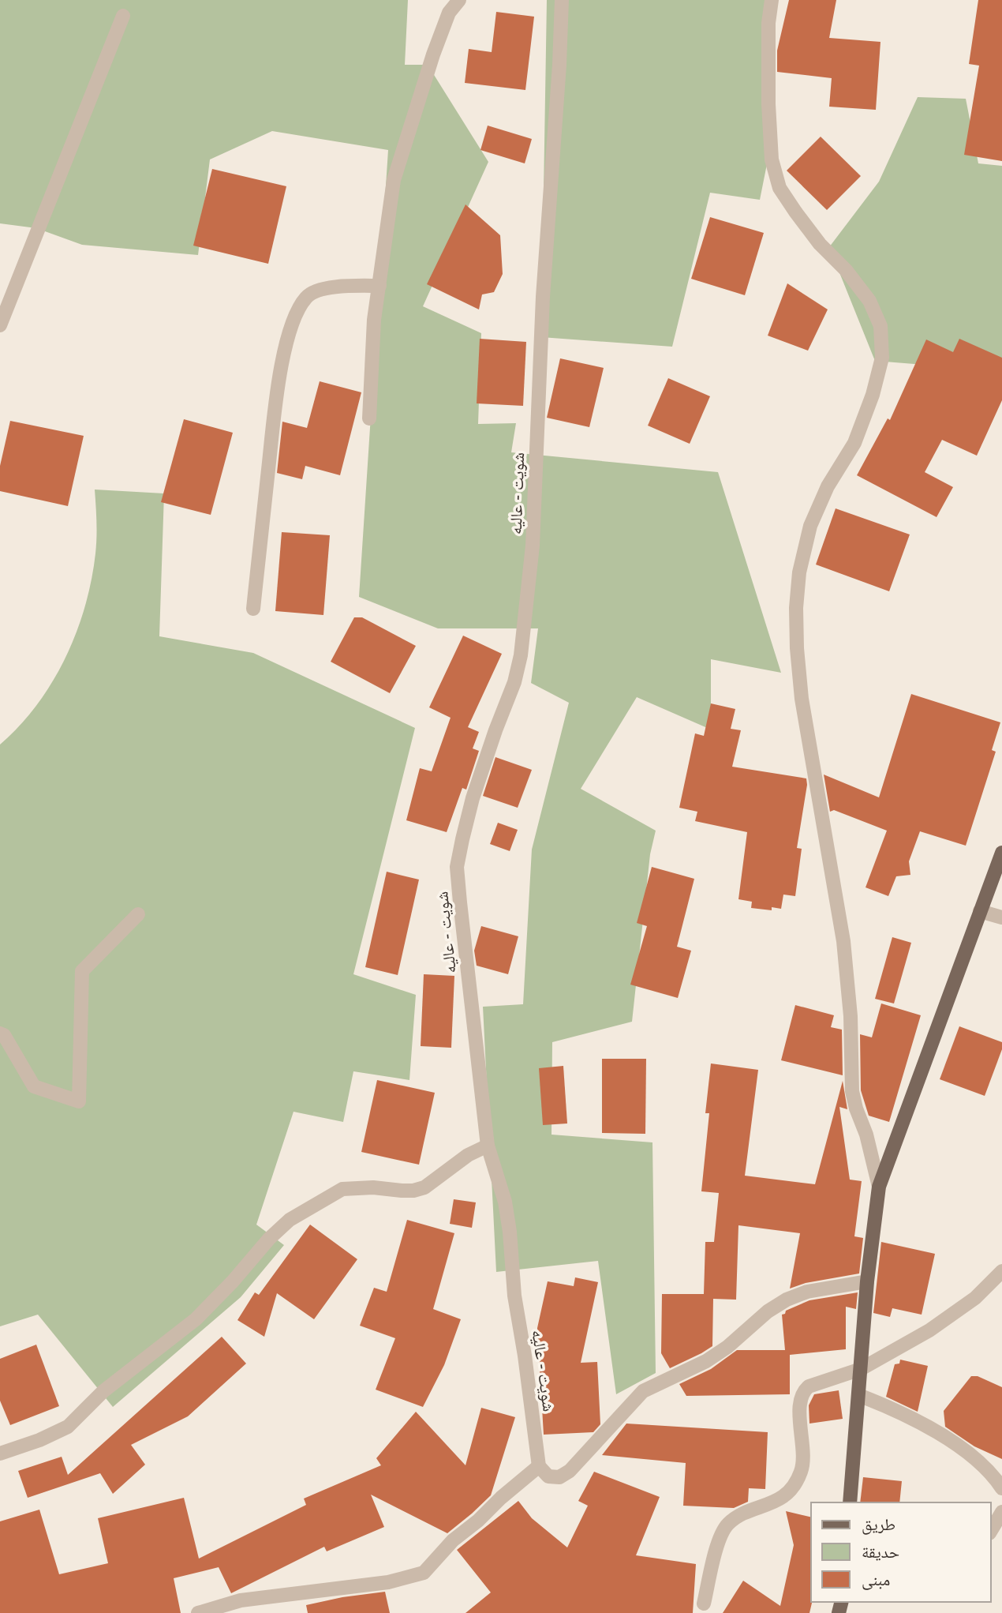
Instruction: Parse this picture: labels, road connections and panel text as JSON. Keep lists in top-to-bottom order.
{
  "streets": {
    "street": ["شويت - عاليه"]
  },
  "legend": ["طريق", "حديقة", "مبنى"]
}
